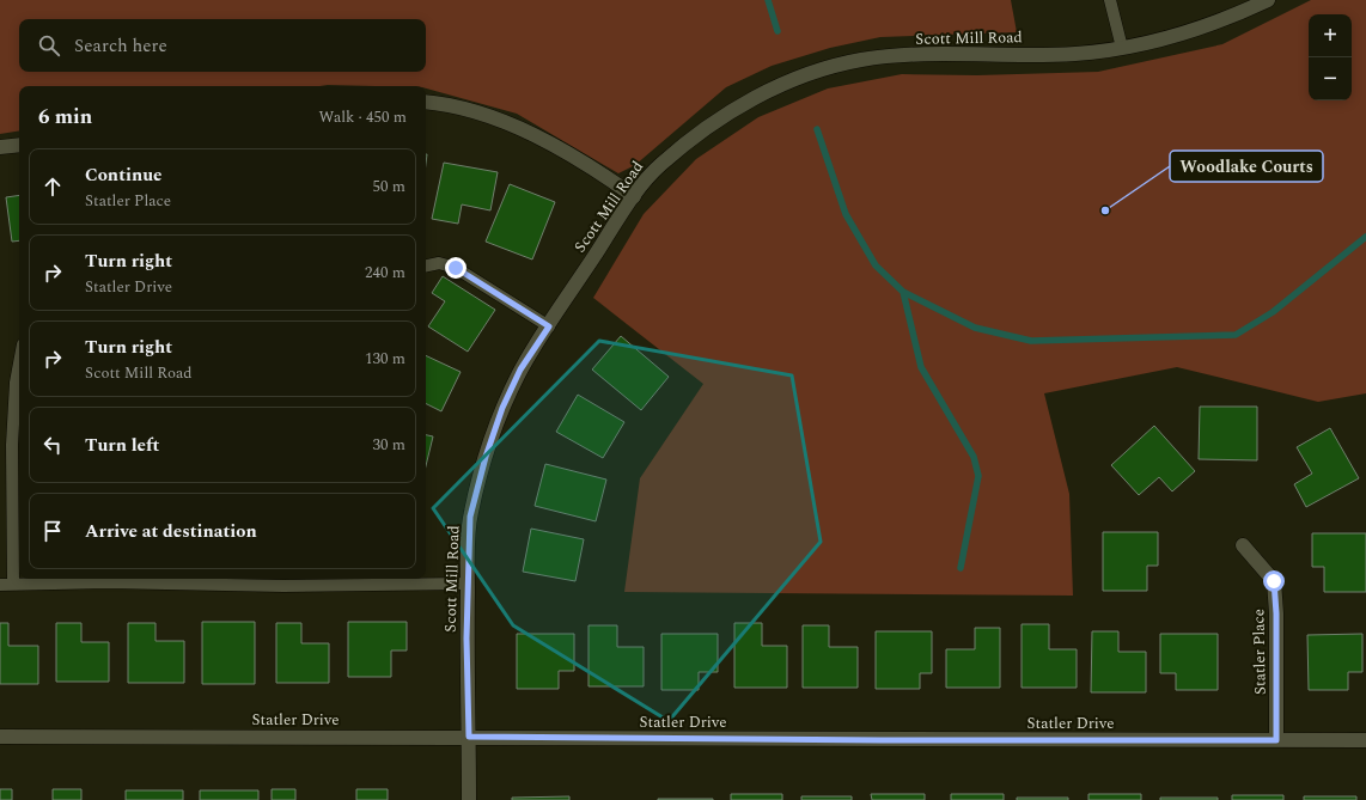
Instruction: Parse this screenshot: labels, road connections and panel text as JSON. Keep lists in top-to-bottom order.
{
  "streets": {
    "street": ["Scott Mill Road", "Statler Place", "Statler Drive"]
  },
  "crossings": [
    ["Scott Mill Road", "Statler Drive"],
    ["Statler Place", "Statler Drive"]
  ],
  "places": ["Woodlake Courts"],
  "page": {
    "map_buttons": ["+", "−"],
    "search": "Search here",
    "heading": ["6 min", "Walk · 450 m"],
    "list": [
      ["Continue", "Statler Place", "50 m"],
      ["Turn right", "Statler Drive", "240 m"],
      ["Turn right", "Scott Mill Road", "130 m"],
      ["Turn left", "30 m"],
      "Arrive at destination"
    ]
  }
}
